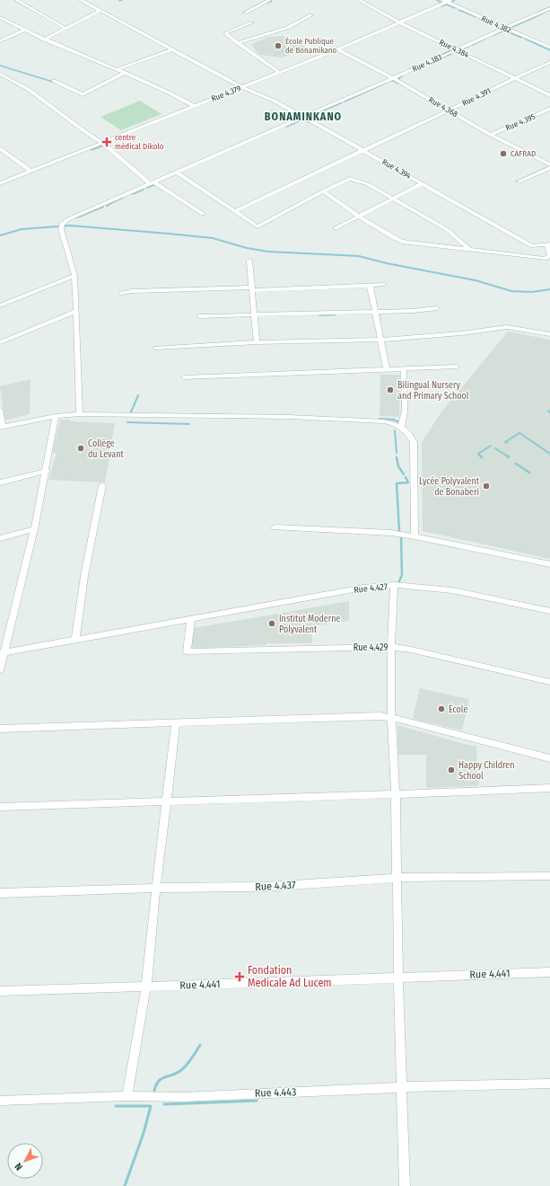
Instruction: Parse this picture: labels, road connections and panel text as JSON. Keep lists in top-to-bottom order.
{
  "streets": {
    "street": [
      "Rue 4.382",
      "Rue 4.384",
      "Rue 4.383",
      "Rue 4.379",
      "Rue 4.391",
      "Rue 4.368",
      "Rue 4.395",
      "Rue 4.394",
      "Rue 4.427",
      "Rue 4.429",
      "Rue 4.437",
      "Rue 4.441",
      "Rue 4.443"
    ]
  },
  "crossings": [
    ["Rue 4.382", "Rue 4.383"],
    ["Rue 4.382", "Rue 4.379"],
    ["Rue 4.384", "Rue 4.383"],
    ["Rue 4.384", "Rue 4.379"],
    ["Rue 4.384", "Rue 4.391"],
    ["Rue 4.383", "Rue 4.368"],
    ["Rue 4.383", "Rue 4.394"],
    ["Rue 4.379", "Rue 4.368"],
    ["Rue 4.379", "Rue 4.394"],
    ["Rue 4.391", "Rue 4.368"],
    ["Rue 4.391", "Rue 4.394"],
    ["Rue 4.368", "Rue 4.395"],
    ["Rue 4.427", "Rue 4.429"]
  ],
  "districts": ["BONAMINKANO"],
  "places": {
    "other": [
      "École Publique de Bonamikano",
      "CAFRAD",
      "Bilingual Nursery and Primary School",
      "Collège du Levant",
      "Lycée Polyvalent de Bonaberi",
      "Institut Moderne Polyvalent",
      "École",
      "Happy Children School"
    ],
    "health": ["centre médical Dikolo", "Fondation Medicale Ad Lucem"]
  },
  "north": "bottom left"
}
